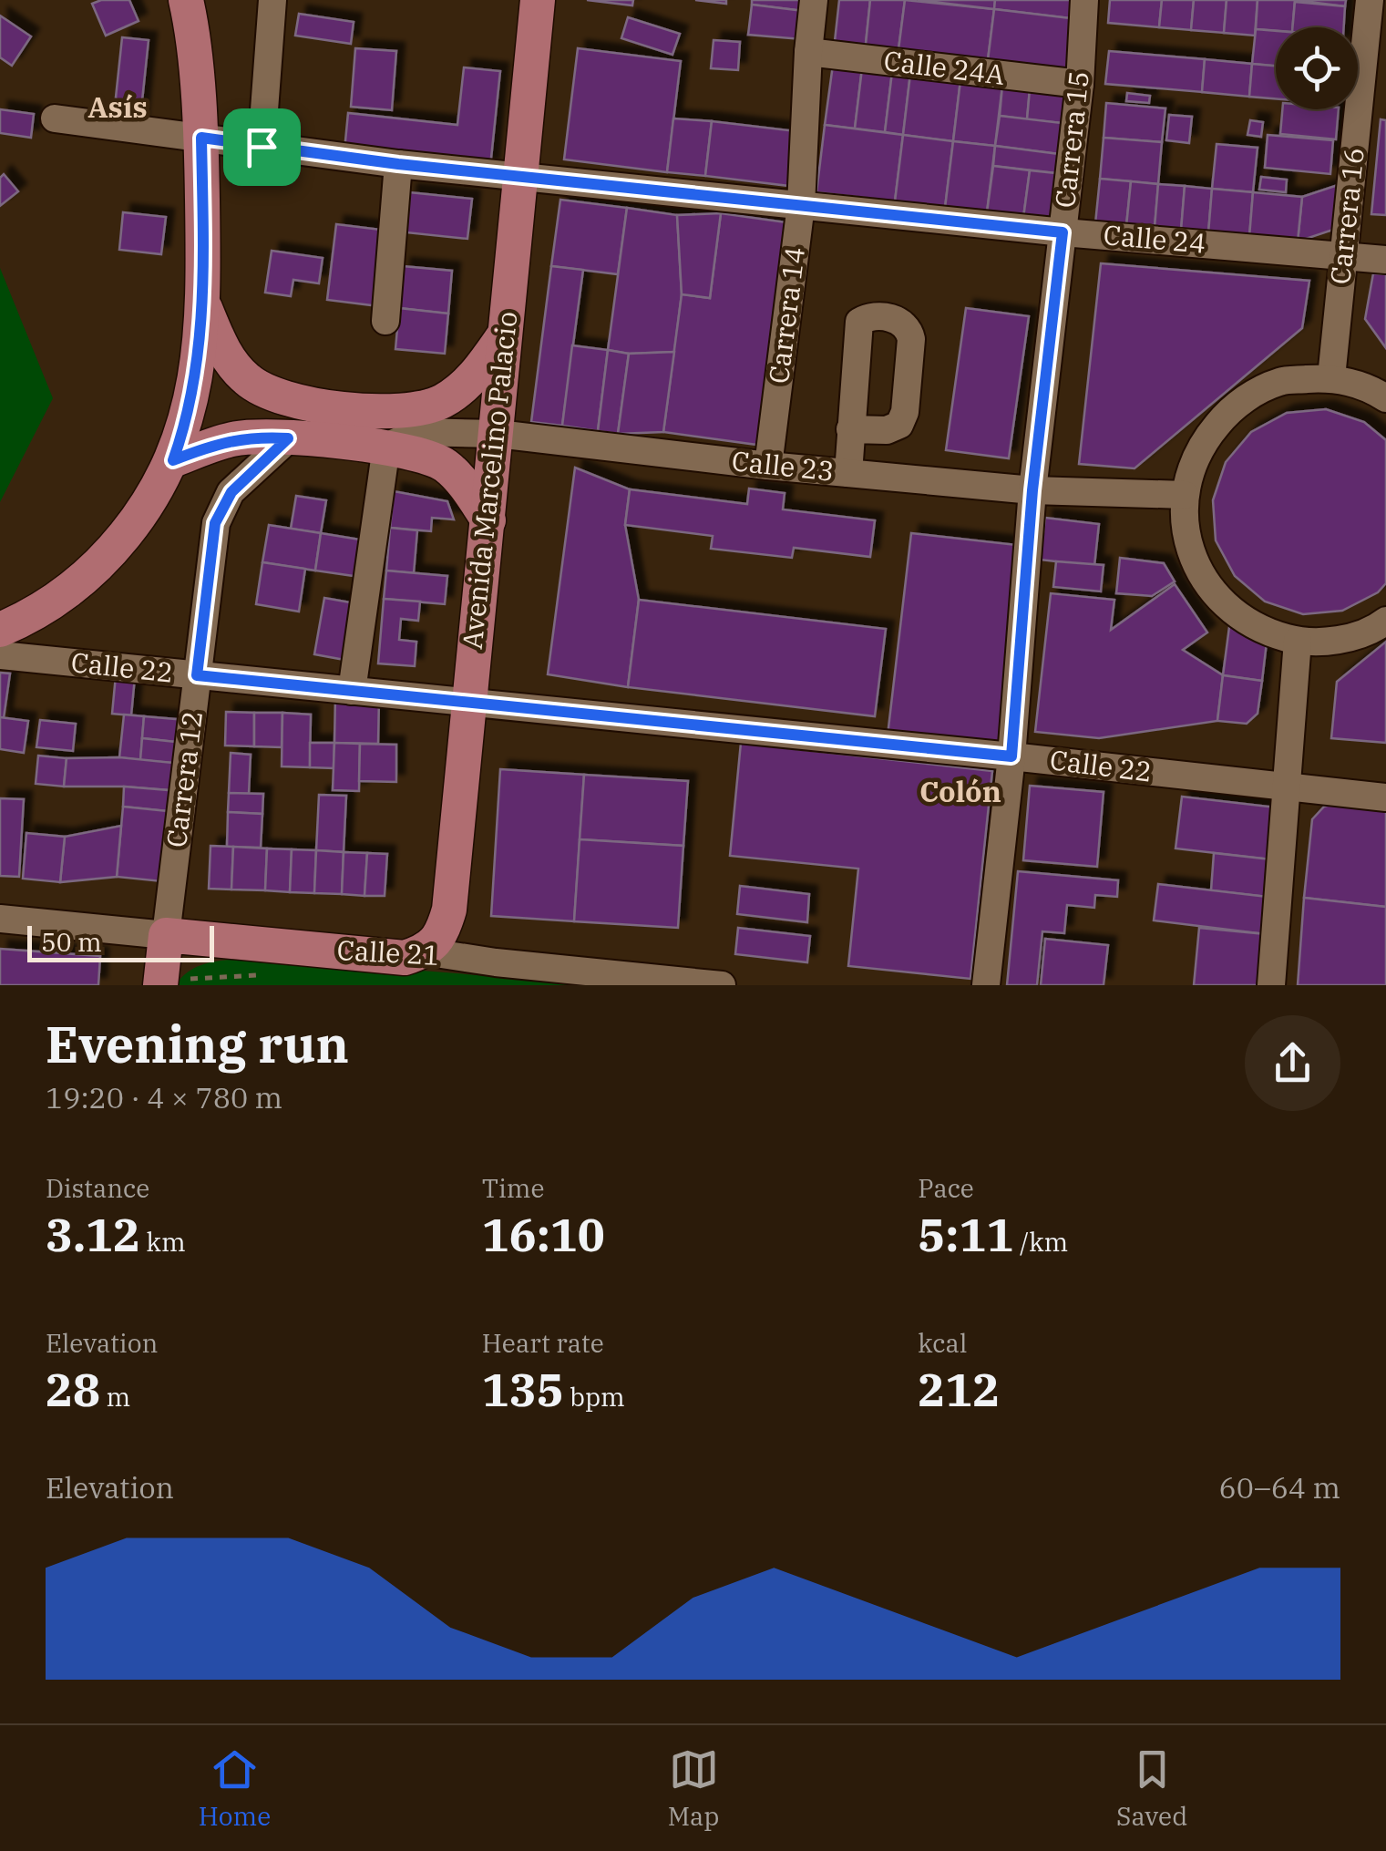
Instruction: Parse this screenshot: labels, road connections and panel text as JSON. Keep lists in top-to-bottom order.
{
  "streets": {
    "main road": ["Avenida Marcelino Palacio", "Carrera 12", "Calle 21"],
    "street": [
      "Calle 24A",
      "Carrera 15",
      "Carrera 16",
      "Calle 24",
      "Carrera 14",
      "Calle 23",
      "Calle 22"
    ]
  },
  "crossings": [
    ["Calle 24A", "Carrera 15"],
    ["Calle 24A", "Carrera 14"],
    ["Carrera 15", "Calle 24"],
    ["Carrera 15", "Calle 23"],
    ["Carrera 15", "Calle 22"],
    ["Carrera 16", "Calle 24"],
    ["Calle 24", "Carrera 14"],
    ["Calle 24", "Avenida Marcelino Palacio"],
    ["Carrera 14", "Calle 23"],
    ["Calle 23", "Avenida Marcelino Palacio"],
    ["Avenida Marcelino Palacio", "Calle 22"],
    ["Avenida Marcelino Palacio", "Calle 21"],
    ["Calle 22", "Carrera 12"],
    ["Carrera 12", "Calle 21"]
  ],
  "districts": ["Asís", "Colón"],
  "scale_bar": "50 m",
  "page": {
    "scale": "50 m",
    "heading": ["Evening run", "19:20 · 4 × 780 m"],
    "stats": [
      ["Distance", "3.12 km"],
      ["Time", "16:10"],
      ["Pace", "5:11 /km"],
      ["Elevation", "28 m"],
      ["Heart rate", "135 bpm"],
      ["kcal", "212"]
    ],
    "chart": ["Elevation", "60–64 m"],
    "tabs": ["Home", "Map", "Saved"]
  }
}
